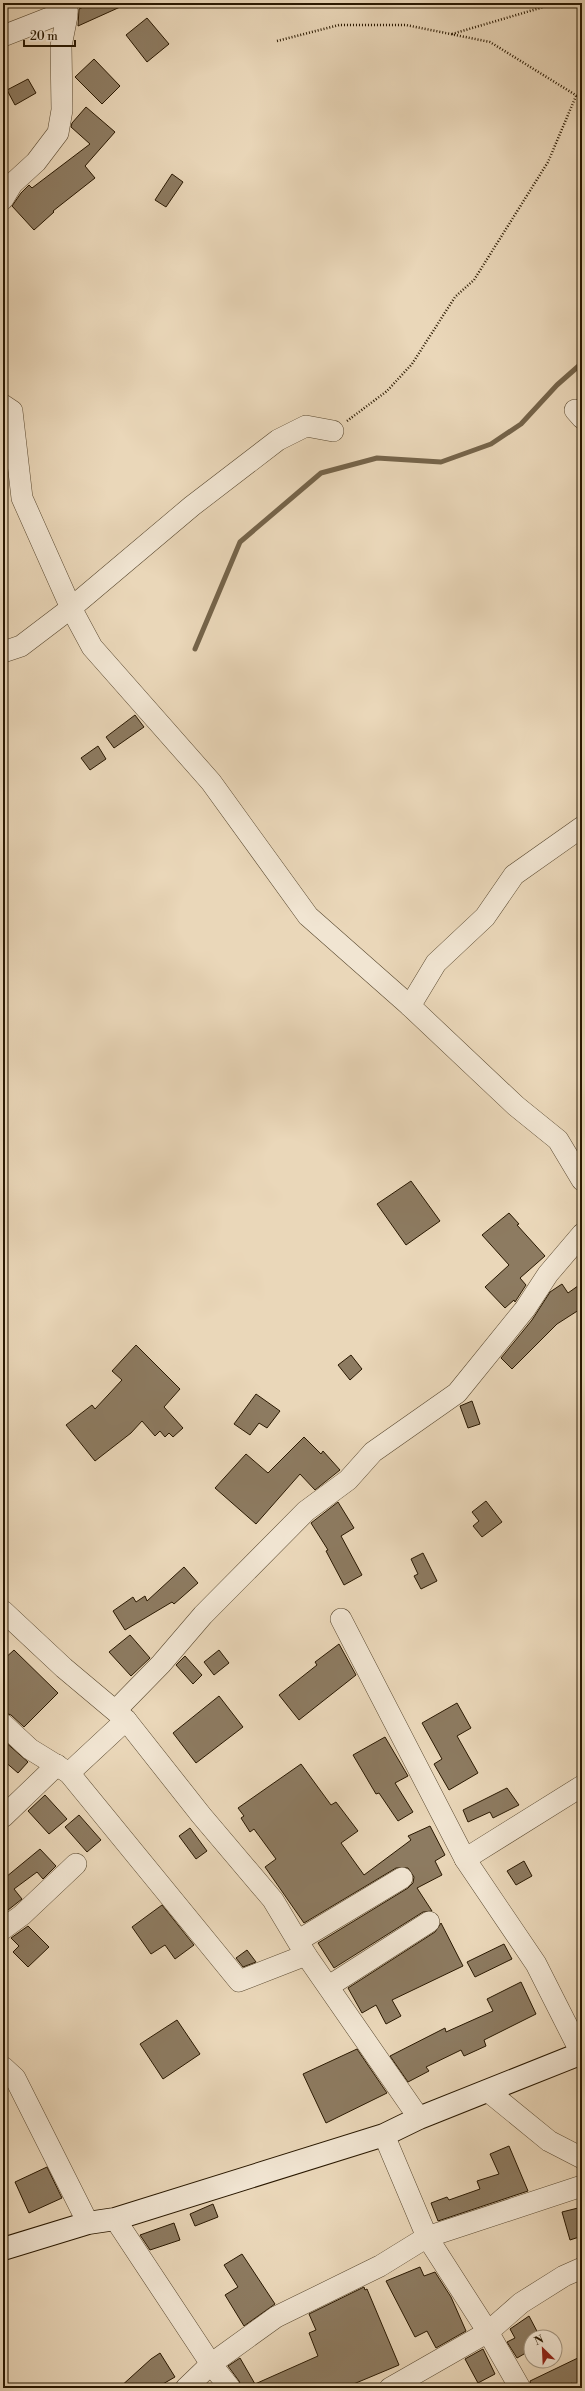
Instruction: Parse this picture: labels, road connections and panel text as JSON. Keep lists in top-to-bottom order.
{
  "scale_bar": "20 m",
  "north": "top left"
}
